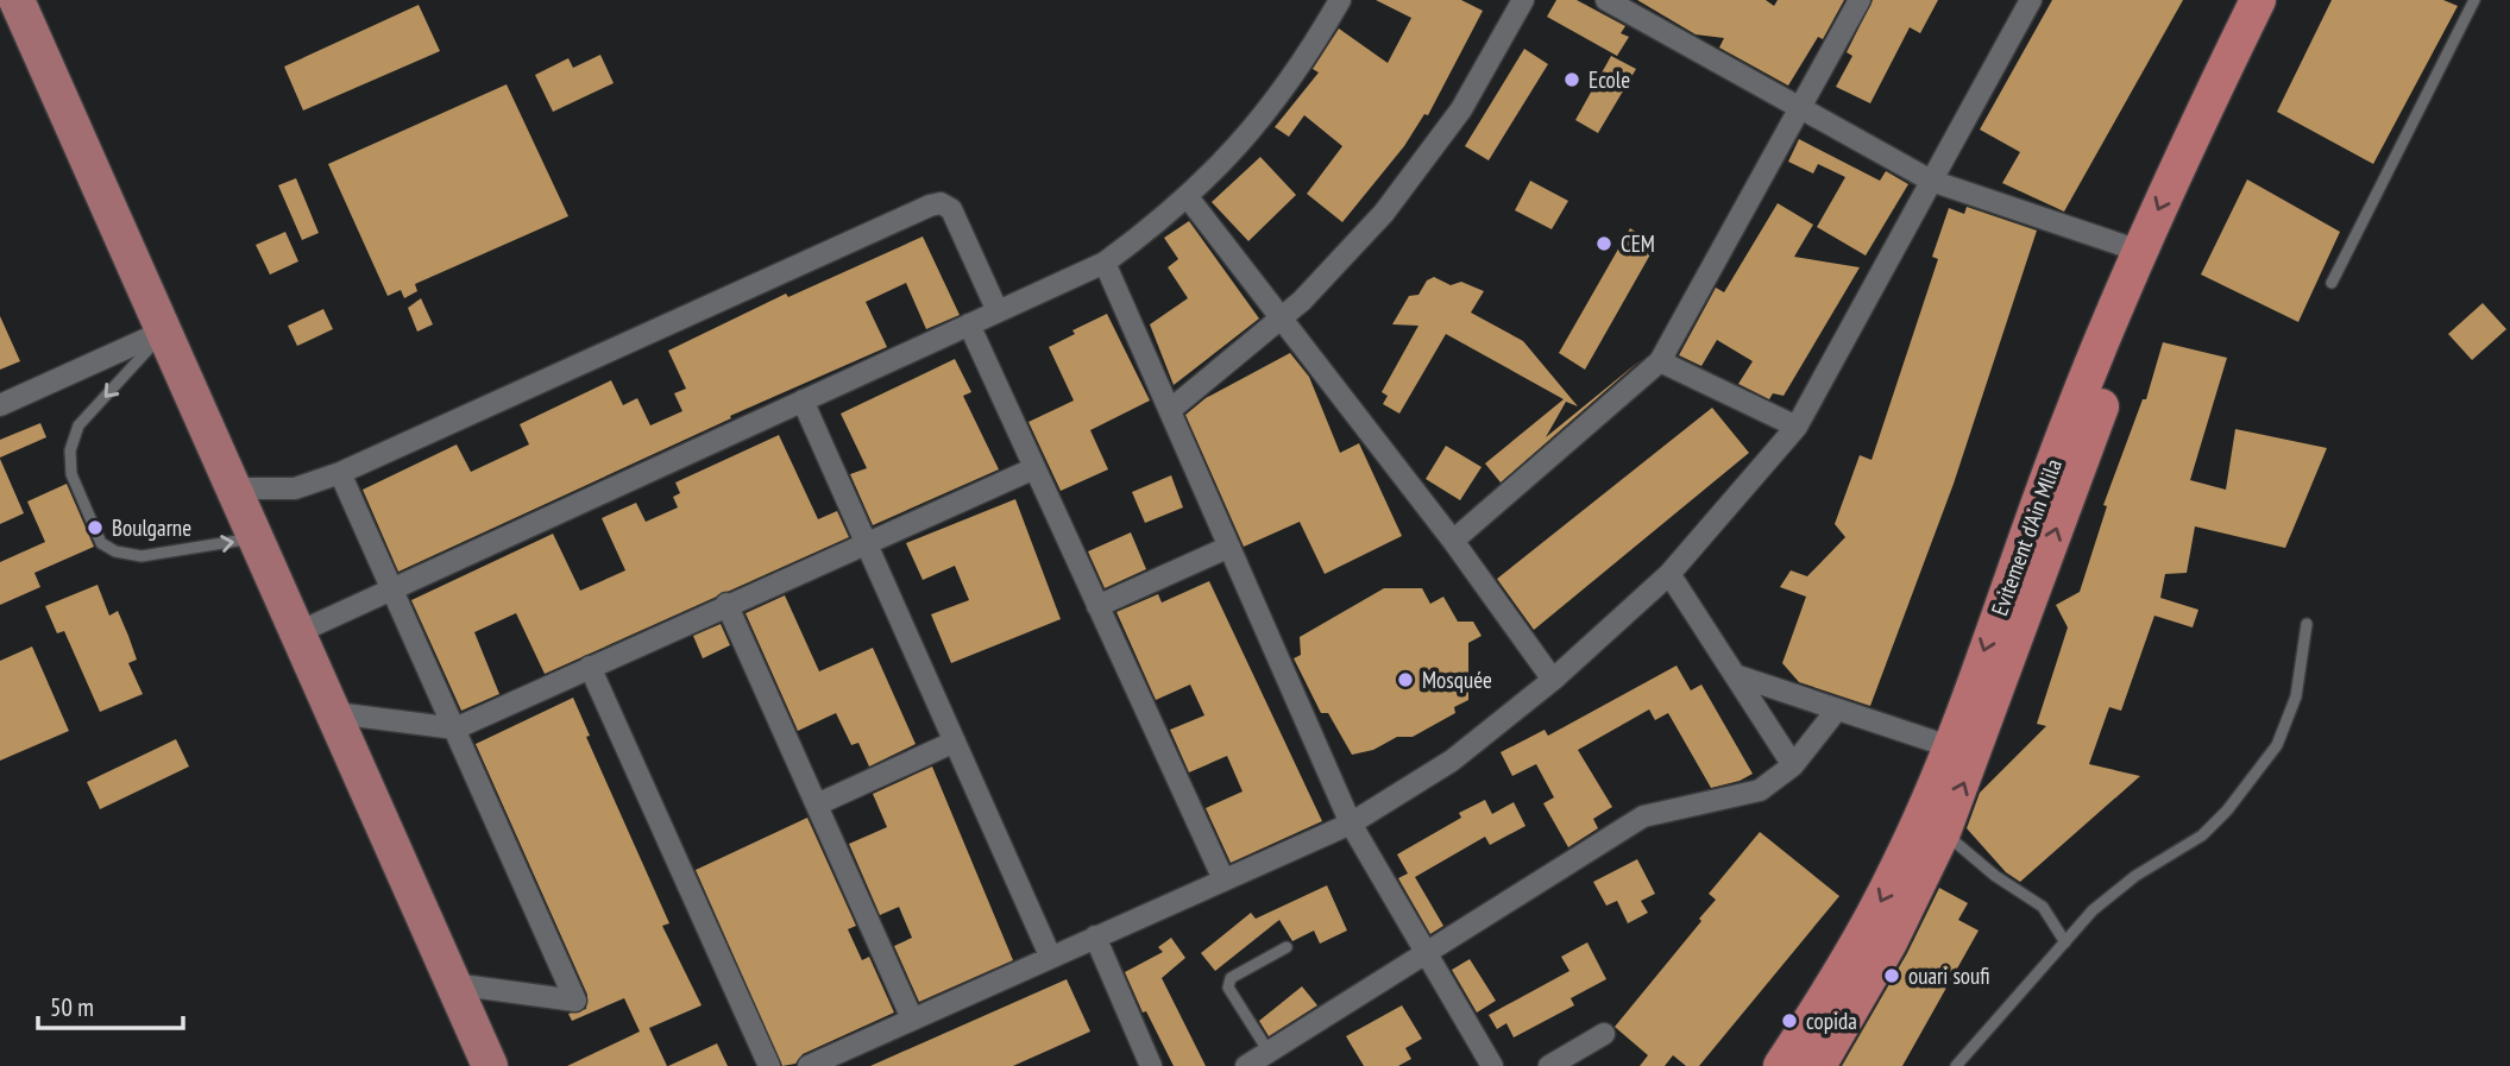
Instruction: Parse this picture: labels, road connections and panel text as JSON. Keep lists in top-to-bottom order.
{
  "streets": {
    "highway": ["Evitement d'Ain Mlila"]
  },
  "places": [
    "Ecole",
    "CEM",
    "Boulgarne",
    "Mosquée",
    "ouari soufi",
    "copida"
  ],
  "scale_bar": "50 m"
}
